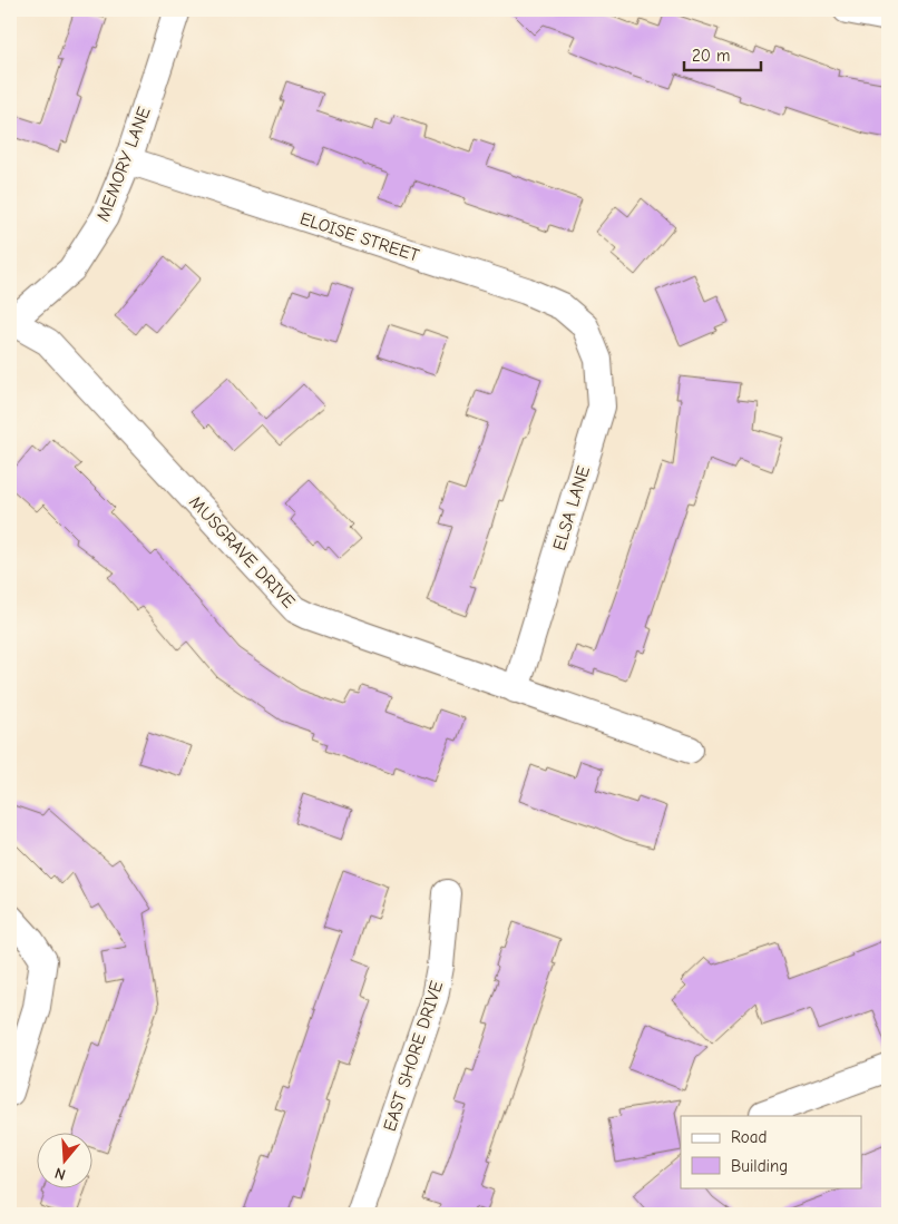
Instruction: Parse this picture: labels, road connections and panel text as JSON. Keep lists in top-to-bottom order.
{
  "streets": {
    "street": [
      "MEMORY LANE",
      "ELOISE STREET",
      "ELSA LANE",
      "MUSGRAVE DRIVE",
      "EAST SHORE DRIVE"
    ]
  },
  "crossings": [
    ["MEMORY LANE", "ELOISE STREET"],
    ["MEMORY LANE", "MUSGRAVE DRIVE"],
    ["ELOISE STREET", "ELSA LANE"],
    ["ELSA LANE", "MUSGRAVE DRIVE"]
  ],
  "legend": ["Road", "Building"],
  "scale_bar": "20 m",
  "north": "bottom"
}
